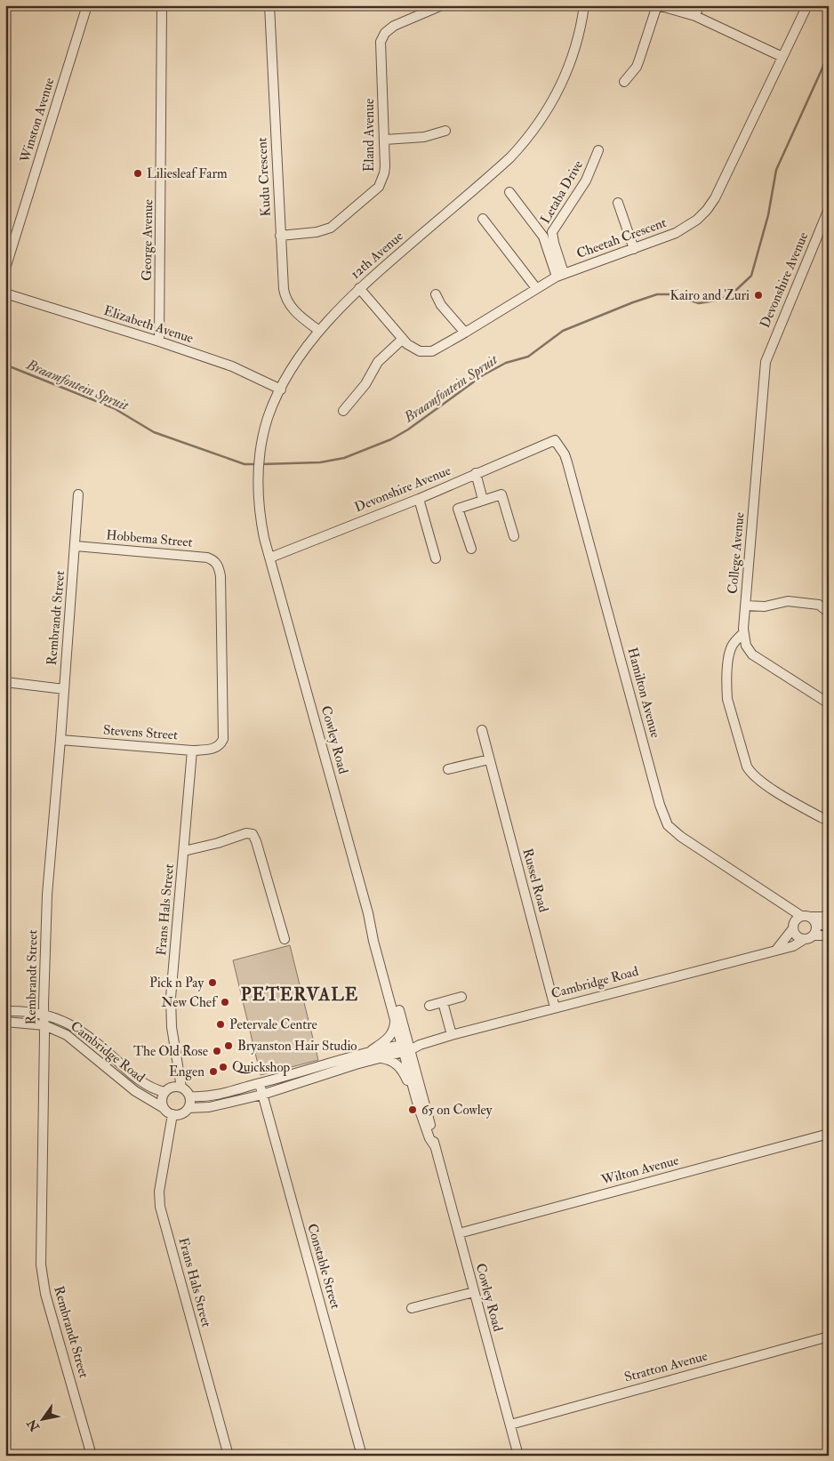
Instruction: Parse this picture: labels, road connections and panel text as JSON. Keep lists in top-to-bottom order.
{
  "streets": {
    "street": [
      "Winston Avenue",
      "Eland Avenue",
      "Kudu Crescent",
      "Letaba Drive",
      "Cheetah Crescent",
      "George Avenue",
      "12th Avenue",
      "Devonshire Avenue",
      "Elizabeth Avenue",
      "Hobbema Street",
      "College Avenue",
      "Rembrandt Street",
      "Hamilton Avenue",
      "Stevens Street",
      "Cowley Road",
      "Russel Road",
      "Frans Hals Street",
      "Cambridge Road",
      "Wilton Avenue",
      "Constable Street",
      "Stratton Avenue"
    ]
  },
  "crossings": [
    ["Eland Avenue", "Kudu Crescent"],
    ["Kudu Crescent", "12th Avenue"],
    ["Letaba Drive", "Cheetah Crescent"],
    ["Cheetah Crescent", "12th Avenue"],
    ["George Avenue", "Elizabeth Avenue"],
    ["12th Avenue", "Devonshire Avenue"],
    ["12th Avenue", "Elizabeth Avenue"],
    ["12th Avenue", "Cowley Road"],
    ["Devonshire Avenue", "College Avenue"],
    ["Devonshire Avenue", "Hamilton Avenue"],
    ["Devonshire Avenue", "Cowley Road"],
    ["Hobbema Street", "Rembrandt Street"],
    ["Hobbema Street", "Stevens Street"],
    ["Rembrandt Street", "Stevens Street"],
    ["Rembrandt Street", "Cambridge Road"],
    ["Hamilton Avenue", "Cambridge Road"],
    ["Stevens Street", "Frans Hals Street"],
    ["Cowley Road", "Cambridge Road"],
    ["Cowley Road", "Wilton Avenue"],
    ["Cowley Road", "Stratton Avenue"],
    ["Russel Road", "Cambridge Road"],
    ["Frans Hals Street", "Cambridge Road"],
    ["Cambridge Road", "Constable Street"]
  ],
  "districts": ["PETERVALE"],
  "water": ["Braamfontein Spruit"],
  "places": [
    "Liliesleaf Farm",
    "Kairo and Zuri",
    "Pick n Pay",
    "New Chef",
    "Petervale Centre",
    "Bryanston Hair Studio",
    "The Old Rose",
    "Quickshop",
    "Engen",
    "65 on Cowley"
  ],
  "north": "bottom left"
}
